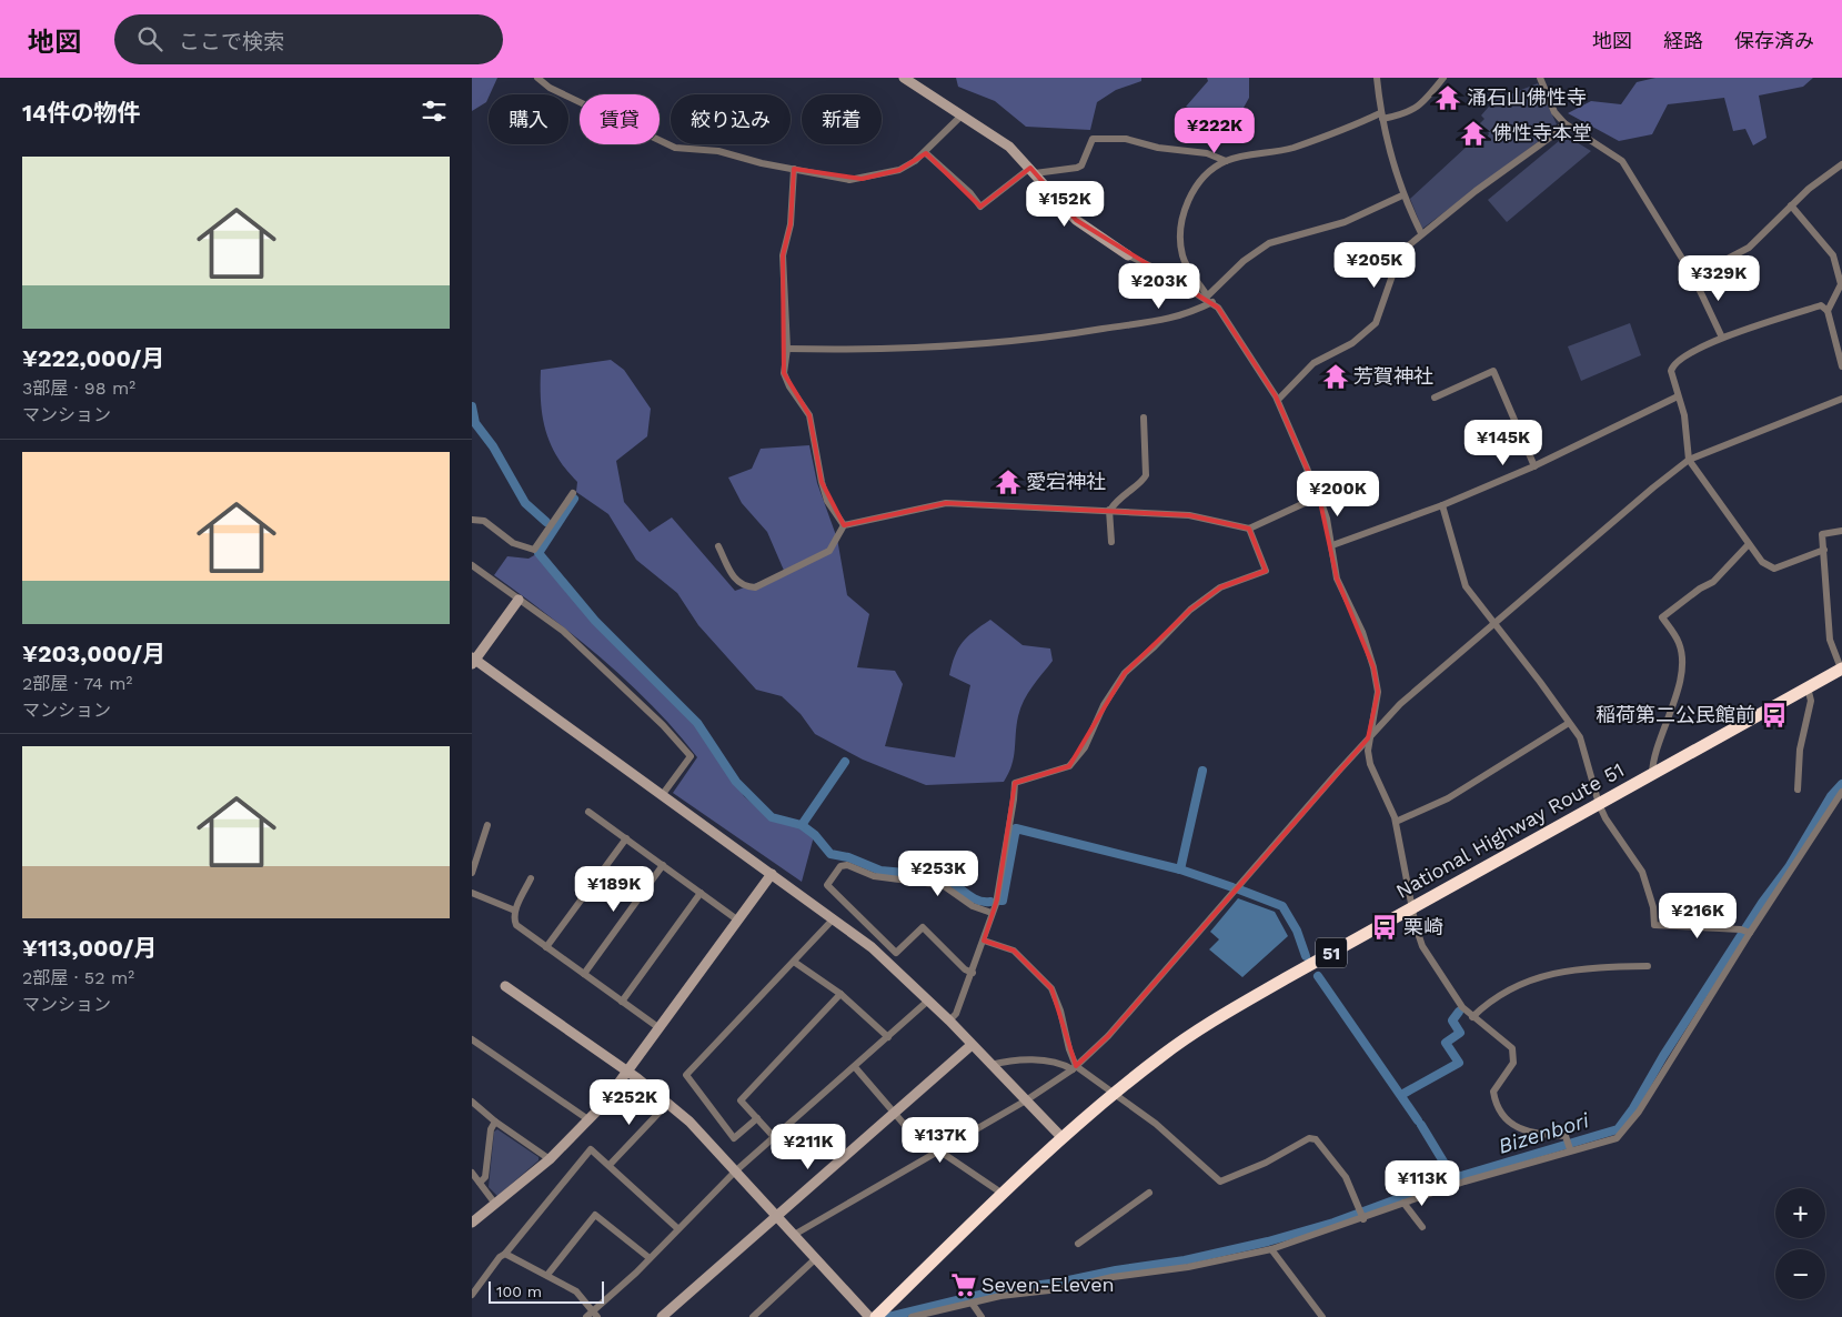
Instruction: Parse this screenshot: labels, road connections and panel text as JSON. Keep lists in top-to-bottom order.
{
  "streets": {
    "highway": ["National Highway Route 51", "51"]
  },
  "water": ["Bizenbori"],
  "places": {
    "temple": [
      "涌石山佛性寺",
      "佛性寺本堂",
      "芳賀神社",
      "愛宕神社"
    ],
    "bus stop": ["稲荷第二公民館前", "栗崎"],
    "supermarket": ["Seven-Eleven"]
  },
  "scale_bar": "100 m",
  "page": {
    "header": "地図",
    "search": "ここで検索",
    "nav": ["地図", "経路", "保存済み"],
    "heading": "14件の物件",
    "chip": [
      "購入",
      "賃貸",
      "絞り込み",
      "新着"
    ],
    "price": [
      "¥222K",
      "¥152K",
      "¥205K",
      "¥329K",
      "¥203K",
      "¥145K",
      "¥200K",
      "¥253K",
      "¥189K",
      "¥216K",
      "¥252K",
      "¥137K",
      "¥211K",
      "¥113K"
    ],
    "list": [
      {
        "name": "¥222,000/月",
        "note": "3部屋 · 98 m² · マンション"
      },
      {
        "name": "¥203,000/月",
        "note": "2部屋 · 74 m² · マンション"
      },
      {
        "name": "¥113,000/月",
        "note": "2部屋 · 52 m² · マンション"
      }
    ],
    "map_buttons": ["+", "−"],
    "scale": "100 m"
  }
}
